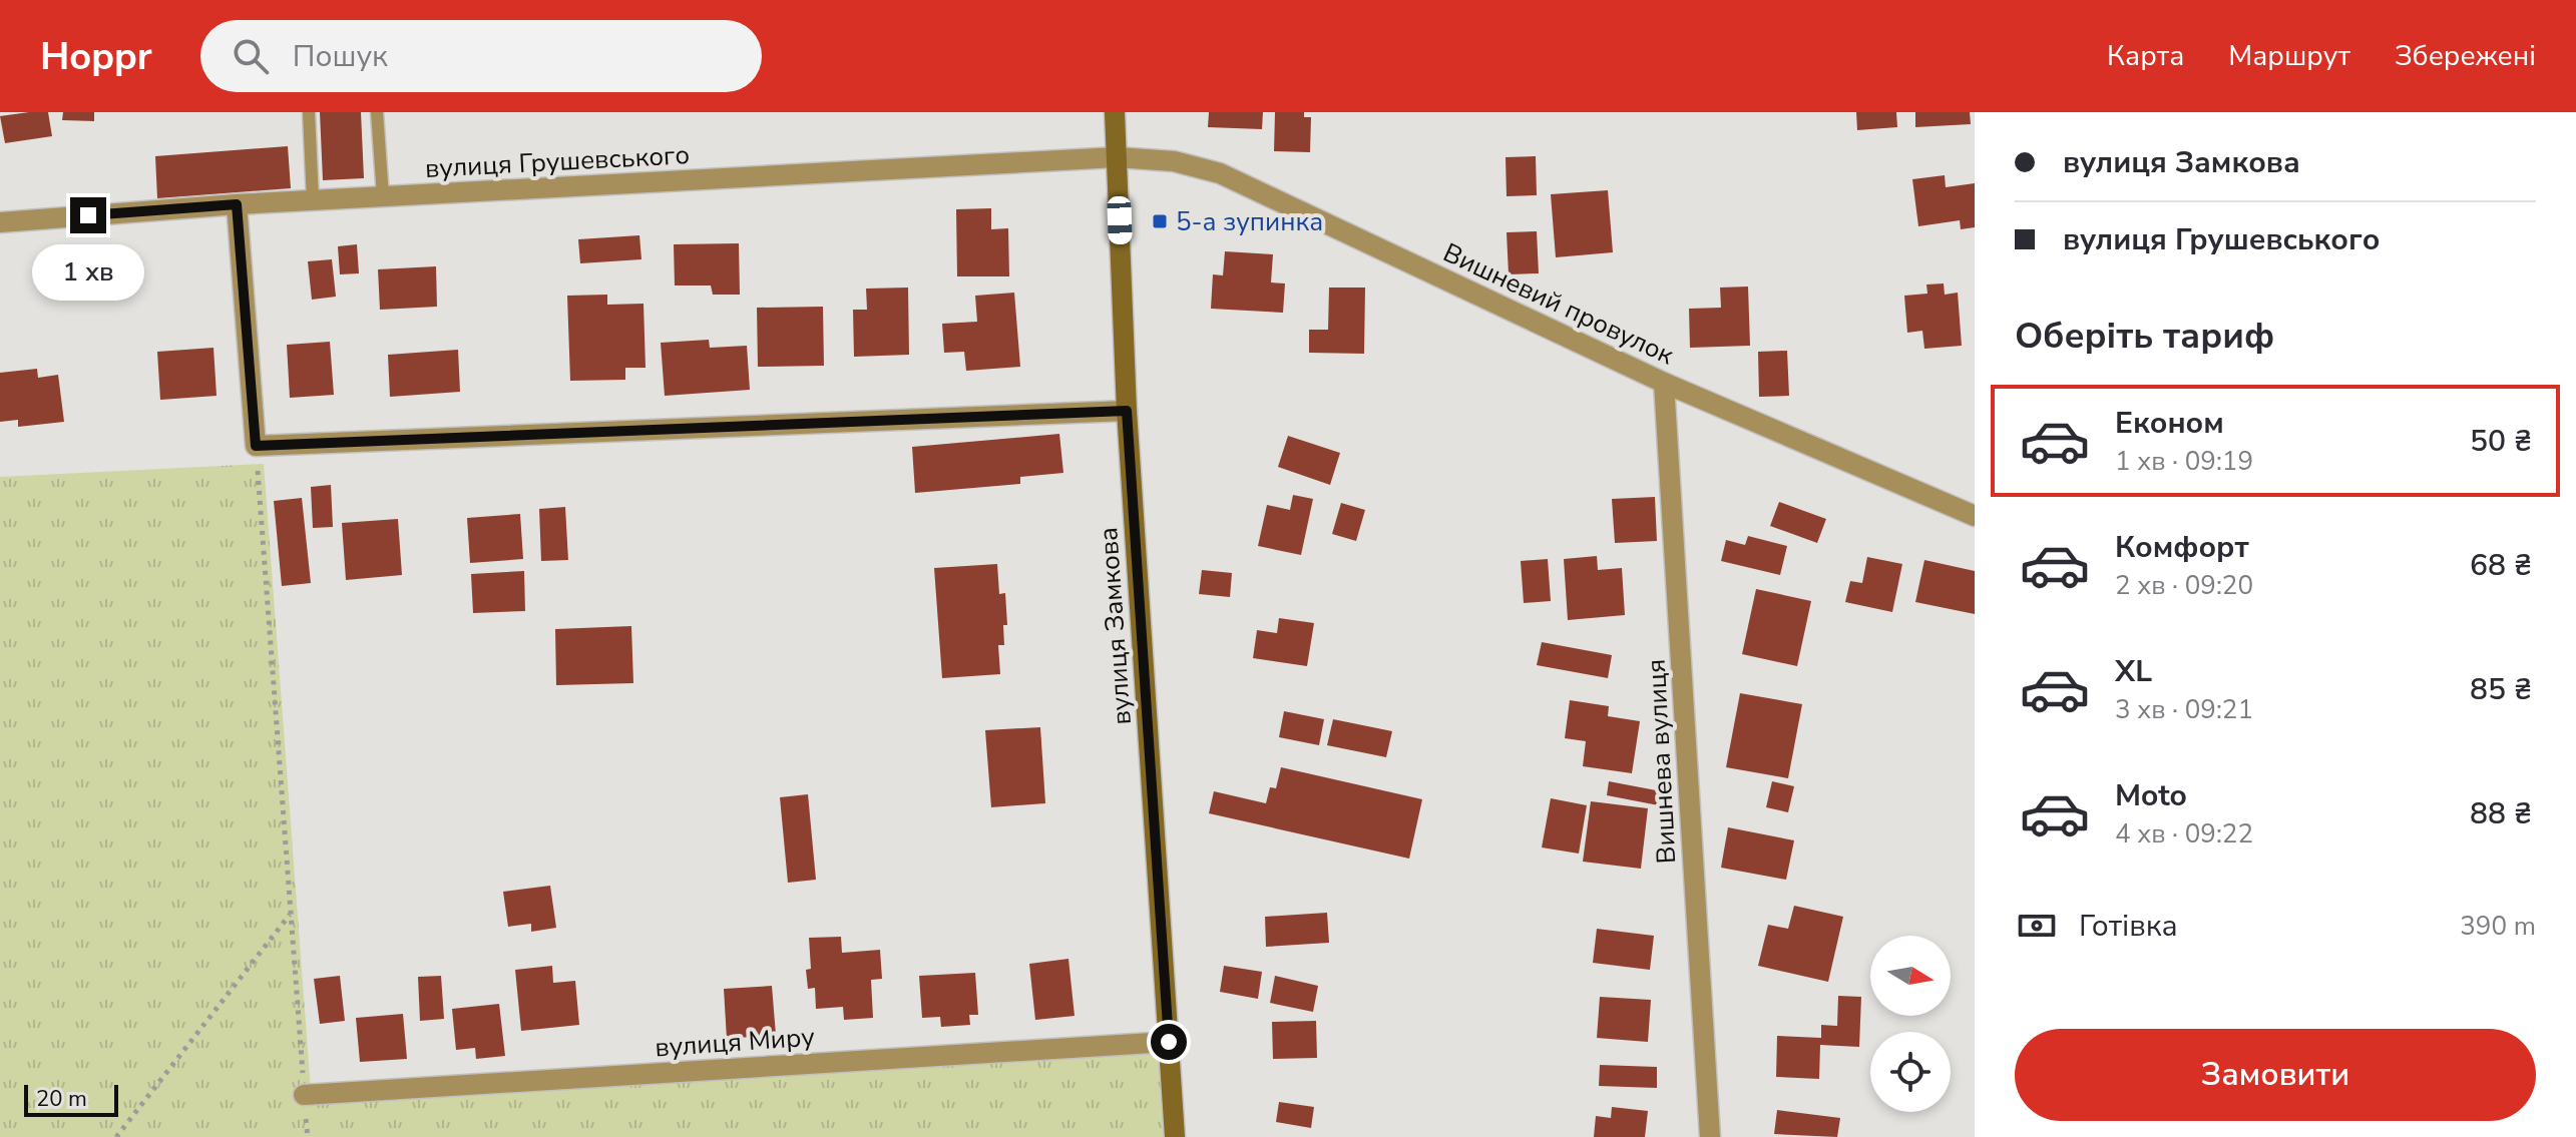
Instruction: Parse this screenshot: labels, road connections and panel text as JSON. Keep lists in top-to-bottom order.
{
  "streets": {
    "street": [
      "вулиця Грушевського",
      "Вишневий провулок",
      "вулиця Замкова",
      "Вишнева вулиця",
      "вулиця Миру"
    ]
  },
  "crossings": [
    ["вулиця Грушевського", "Вишневий провулок"],
    ["вулиця Грушевського", "вулиця Замкова"],
    ["Вишневий провулок", "вулиця Замкова"],
    ["Вишневий провулок", "Вишнева вулиця"],
    ["вулиця Замкова", "вулиця Миру"]
  ],
  "places": {
    "transit": ["5-а зупинка"]
  },
  "scale_bar": "20 m",
  "north": "right",
  "page": {
    "header": "Hoppr",
    "search": "Пошук",
    "nav": ["Карта", "Маршрут", "Збережені"],
    "banner": ["вулиця Замкова", "вулиця Грушевського"],
    "bubble": "1 хв",
    "heading": "Оберіть тариф",
    "list": [
      {
        "name": "Економ",
        "note": "1 хв · 09:19",
        "value": "50 ₴"
      },
      {
        "name": "Комфорт",
        "note": "2 хв · 09:20",
        "value": "68 ₴"
      },
      {
        "name": "XL",
        "note": "3 хв · 09:21",
        "value": "85 ₴"
      },
      {
        "name": "Moto",
        "note": "4 хв · 09:22",
        "value": "88 ₴"
      }
    ],
    "pay": ["Готівка", "390 m"],
    "buttons": "Замовити",
    "scale": "20 m"
  }
}
